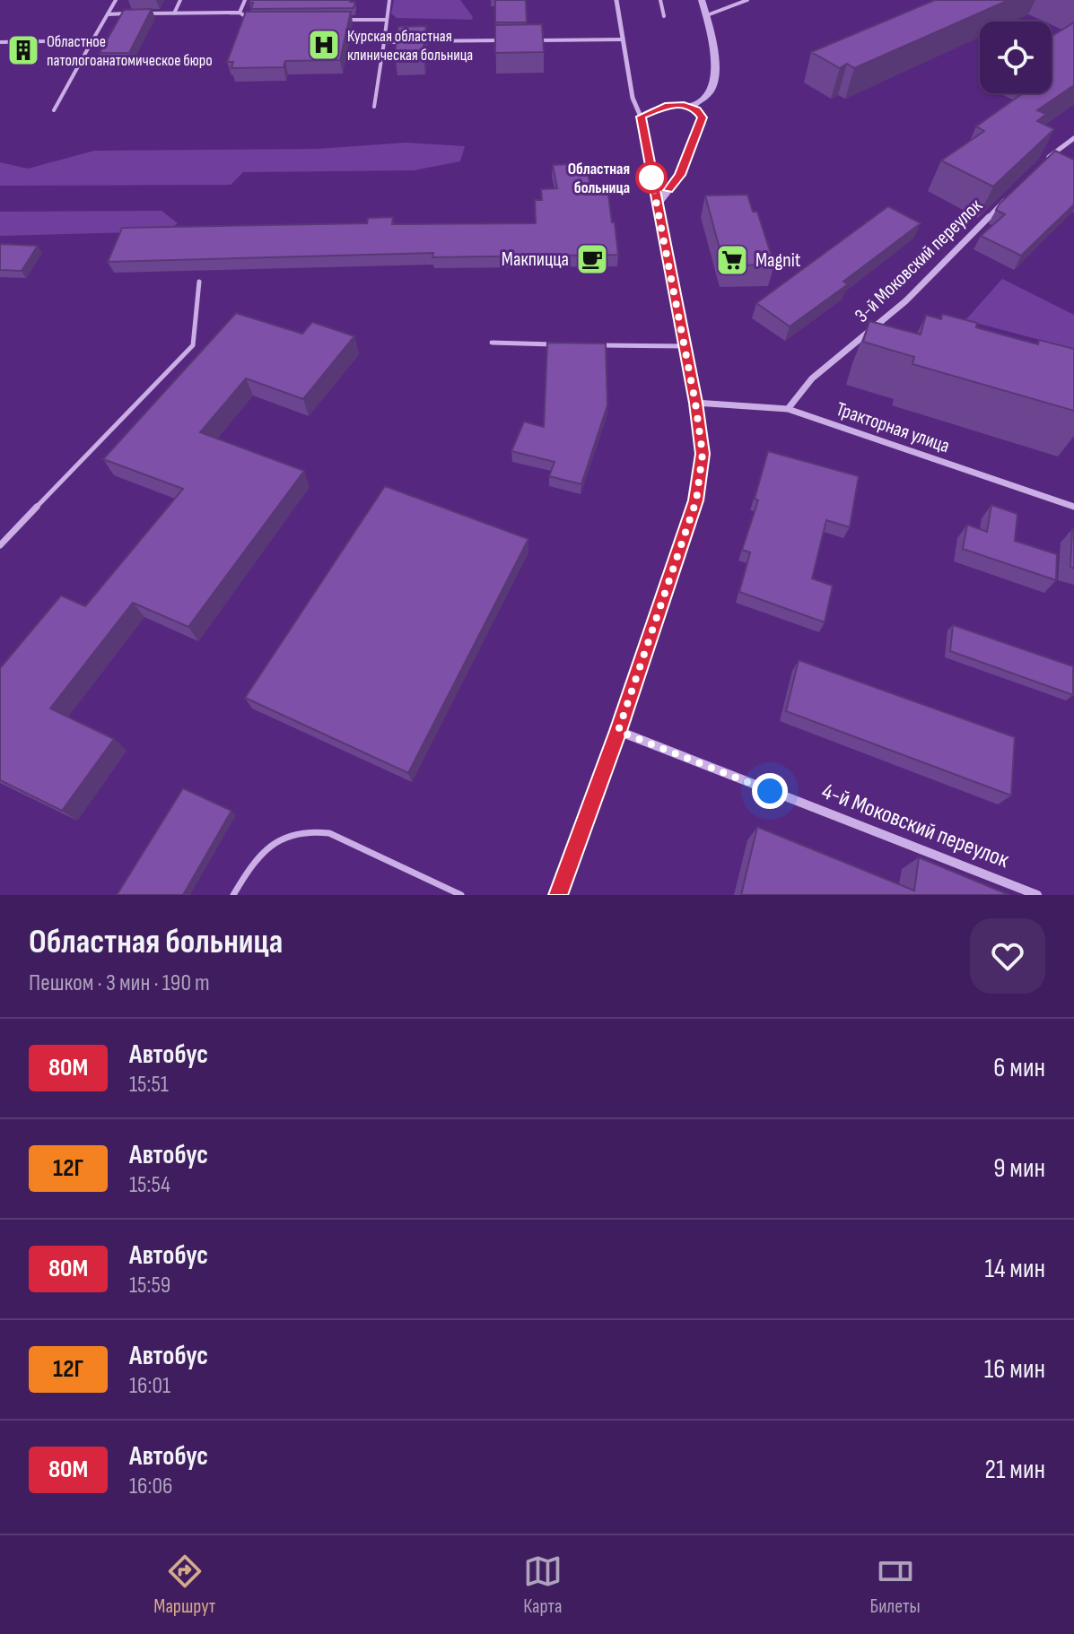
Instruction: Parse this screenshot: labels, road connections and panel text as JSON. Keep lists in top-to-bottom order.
{
  "streets": {
    "street": ["3-й Моковский переулок", "Тракторная улица", "4-й Моковский переулок"]
  },
  "crossings": [
    ["3-й Моковский переулок", "Тракторная улица"]
  ],
  "places": {
    "hospital": ["Курская областная клиническая больница"],
    "building": ["Областное патологоанатомическое бюро"],
    "other": ["Областная больница"],
    "cafe": ["Макпицца"],
    "supermarket": ["Magnit"]
  },
  "lines": ["bus line 80М"],
  "page": {
    "heading": ["Областная больница", "Пешком · 3 мин · 190 m"],
    "list": [
      {
        "mark": "80М",
        "name": "Автобус",
        "note": "15:51",
        "value": "6 мин"
      },
      {
        "mark": "12Г",
        "name": "Автобус",
        "note": "15:54",
        "value": "9 мин"
      },
      {
        "mark": "80М",
        "name": "Автобус",
        "note": "15:59",
        "value": "14 мин"
      },
      {
        "mark": "12Г",
        "name": "Автобус",
        "note": "16:01",
        "value": "16 мин"
      },
      {
        "mark": "80М",
        "name": "Автобус",
        "note": "16:06",
        "value": "21 мин"
      }
    ],
    "tabs": ["Маршрут", "Карта", "Билеты"]
  }
}
